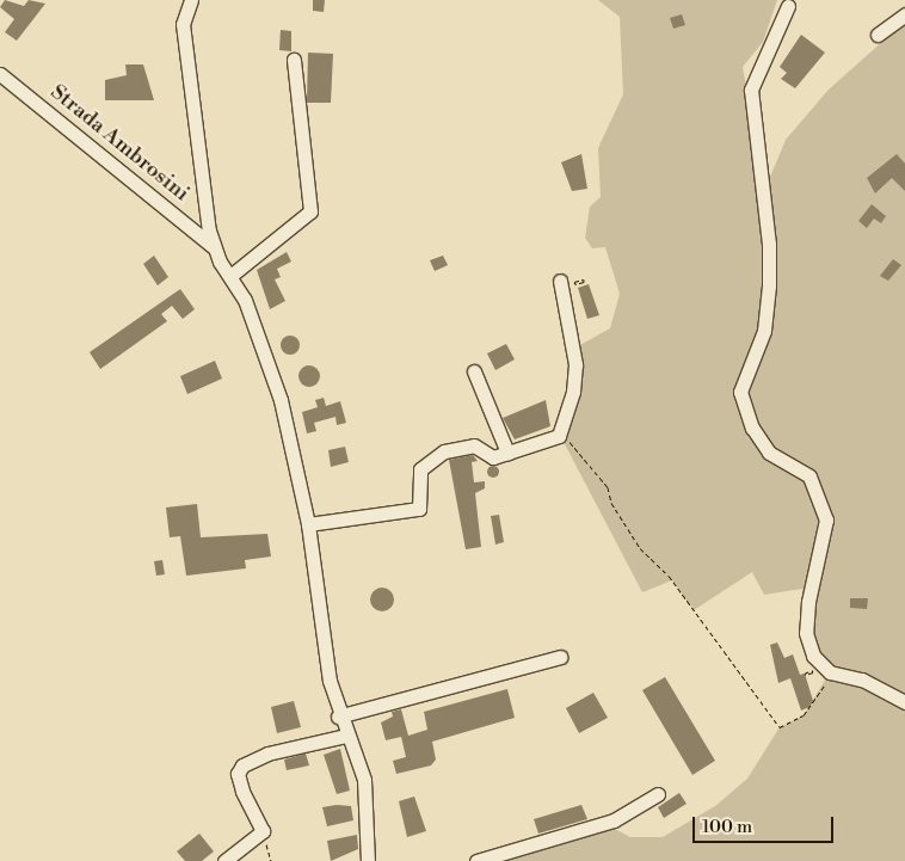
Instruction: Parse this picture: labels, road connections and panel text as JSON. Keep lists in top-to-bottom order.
{
  "streets": {
    "street": ["Strada Ambrosini"]
  },
  "scale_bar": "100 m"
}
